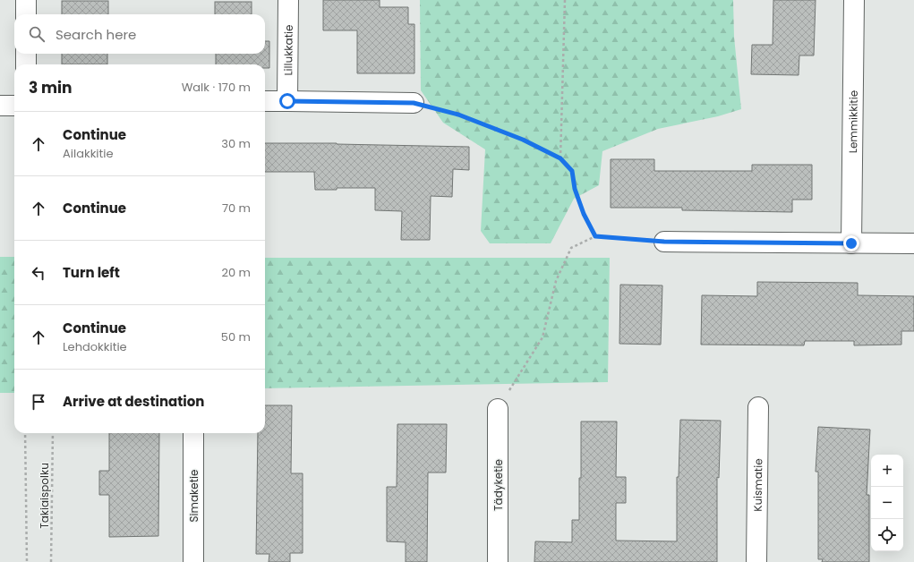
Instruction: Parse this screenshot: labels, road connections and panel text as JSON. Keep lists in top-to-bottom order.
{
  "streets": {
    "street": [
      "Lillukkatie",
      "Lemmikkitie",
      "Tädyketie",
      "Kuismatie",
      "Simaketie"
    ],
    "path": ["Takiaispolku"]
  },
  "page": {
    "search": "Search here",
    "heading": ["3 min", "Walk · 170 m"],
    "list": [
      ["Continue", "Ailakkitie", "30 m"],
      ["Continue", "70 m"],
      ["Turn left", "20 m"],
      ["Continue", "Lehdokkitie", "50 m"],
      "Arrive at destination"
    ],
    "map_buttons": ["+", "−"]
  }
}
